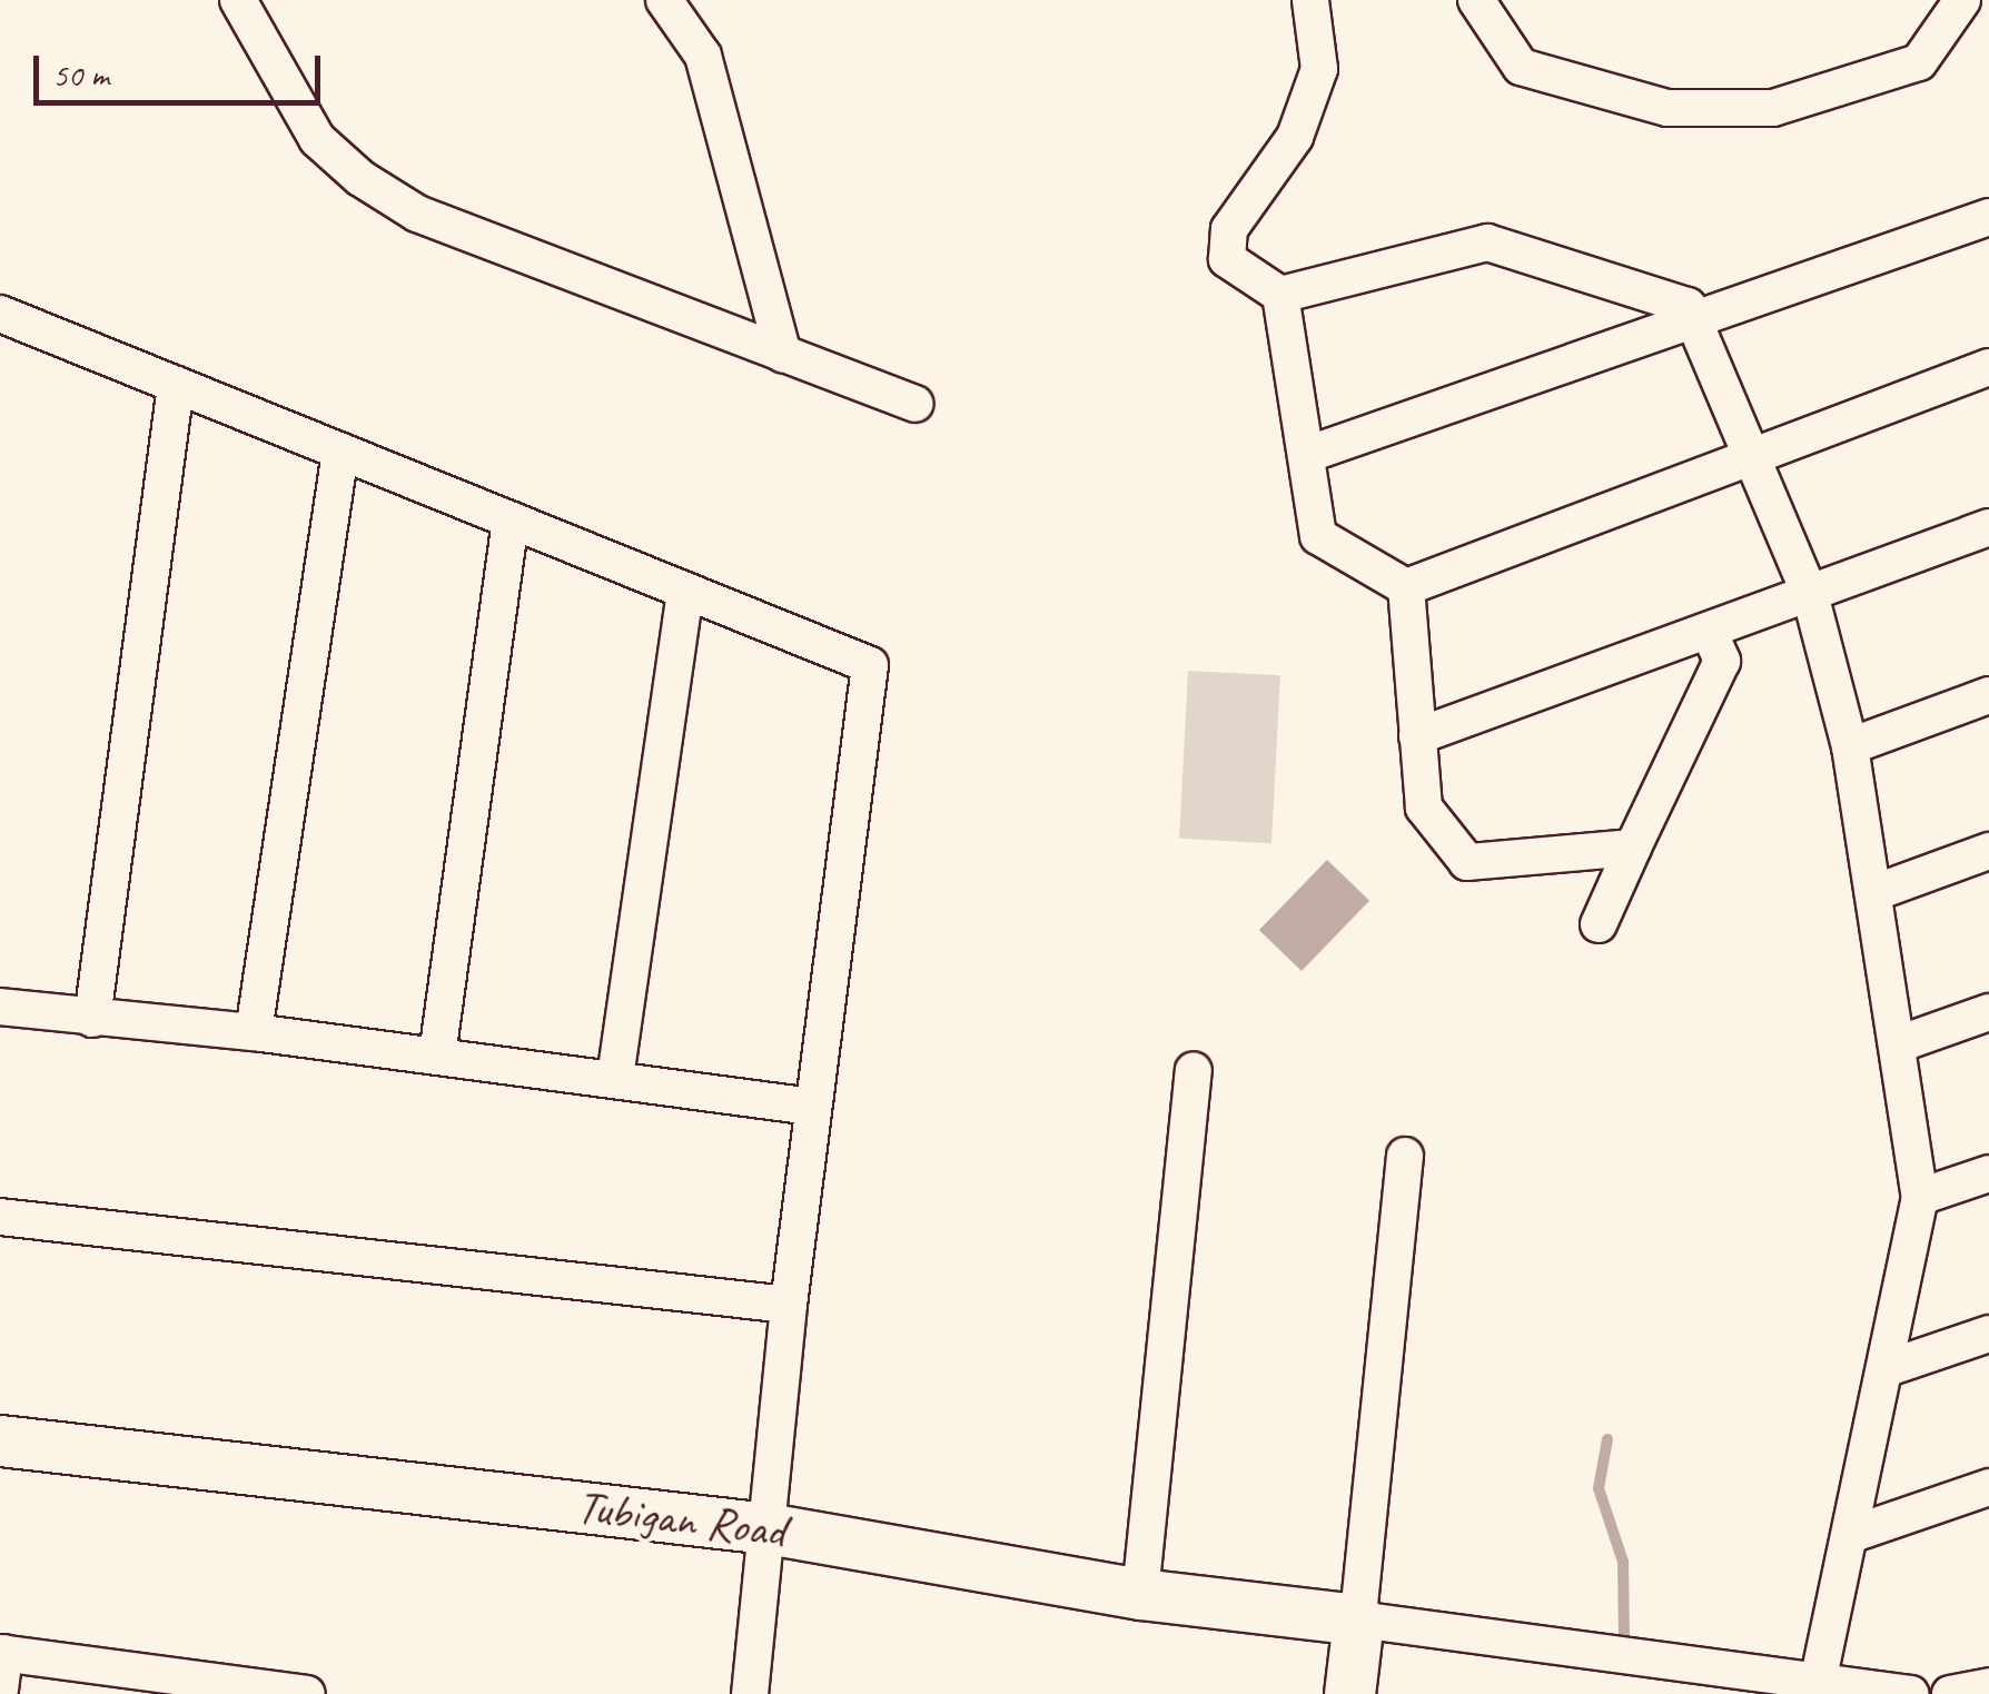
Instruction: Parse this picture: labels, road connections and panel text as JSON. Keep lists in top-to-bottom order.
{
  "streets": {
    "street": ["Tubigan Road"]
  },
  "scale_bar": "50 m"
}
